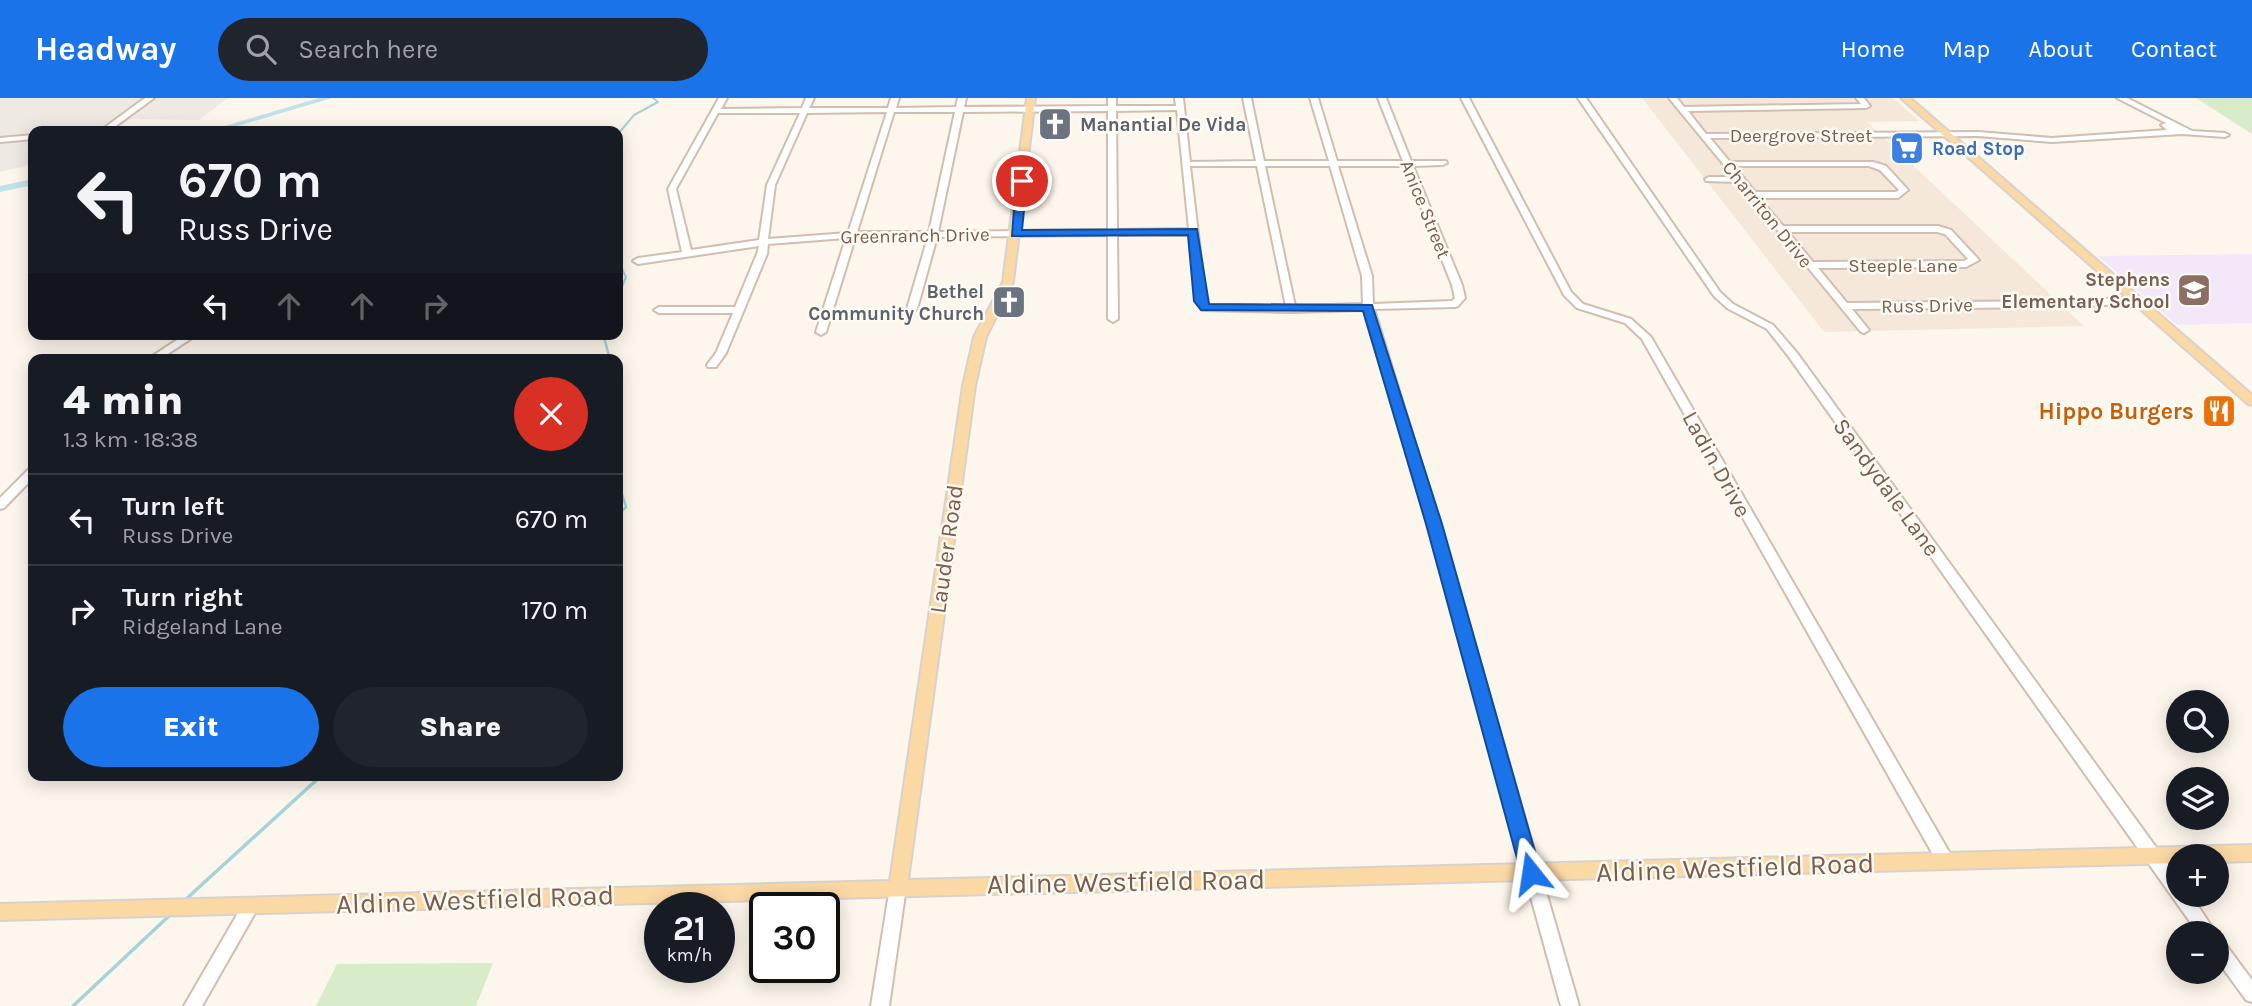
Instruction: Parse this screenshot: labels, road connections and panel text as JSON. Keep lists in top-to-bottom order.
{
  "streets": {
    "main road": ["Lauder Road", "Aldine Westfield Road"],
    "street": [
      "Deergrove Street",
      "Anice Street",
      "Charriton Drive",
      "Greenranch Drive",
      "Steeple Lane",
      "Russ Drive",
      "Ladin Drive",
      "Sandydale Lane"
    ]
  },
  "crossings": [
    ["Deergrove Street", "Charriton Drive"],
    ["Charriton Drive", "Steeple Lane"],
    ["Charriton Drive", "Russ Drive"],
    ["Greenranch Drive", "Lauder Road"],
    ["Ladin Drive", "Aldine Westfield Road"],
    ["Sandydale Lane", "Aldine Westfield Road"],
    ["Lauder Road", "Aldine Westfield Road"]
  ],
  "places": {
    "church": ["Manantial De Vida", "Bethel Community Church"],
    "supermarket": ["Road Stop"],
    "school or university": ["Stephens Elementary School"],
    "restaurant": ["Hippo Burgers"]
  },
  "page": {
    "header": "Headway",
    "search": "Search here",
    "nav": [
      "Home",
      "Map",
      "About",
      "Contact"
    ],
    "turn": ["670 m", "Russ Drive"],
    "heading": ["4 min", "1.3 km · 18:38"],
    "list": [
      {
        "name": "Turn left",
        "note": "Russ Drive",
        "value": "670 m"
      },
      {
        "name": "Turn right",
        "note": "Ridgeland Lane",
        "value": "170 m"
      }
    ],
    "buttons": ["Exit", "Share"],
    "map_buttons": ["+", "−"],
    "speed": "21 km/h",
    "limit": "30"
  }
}
